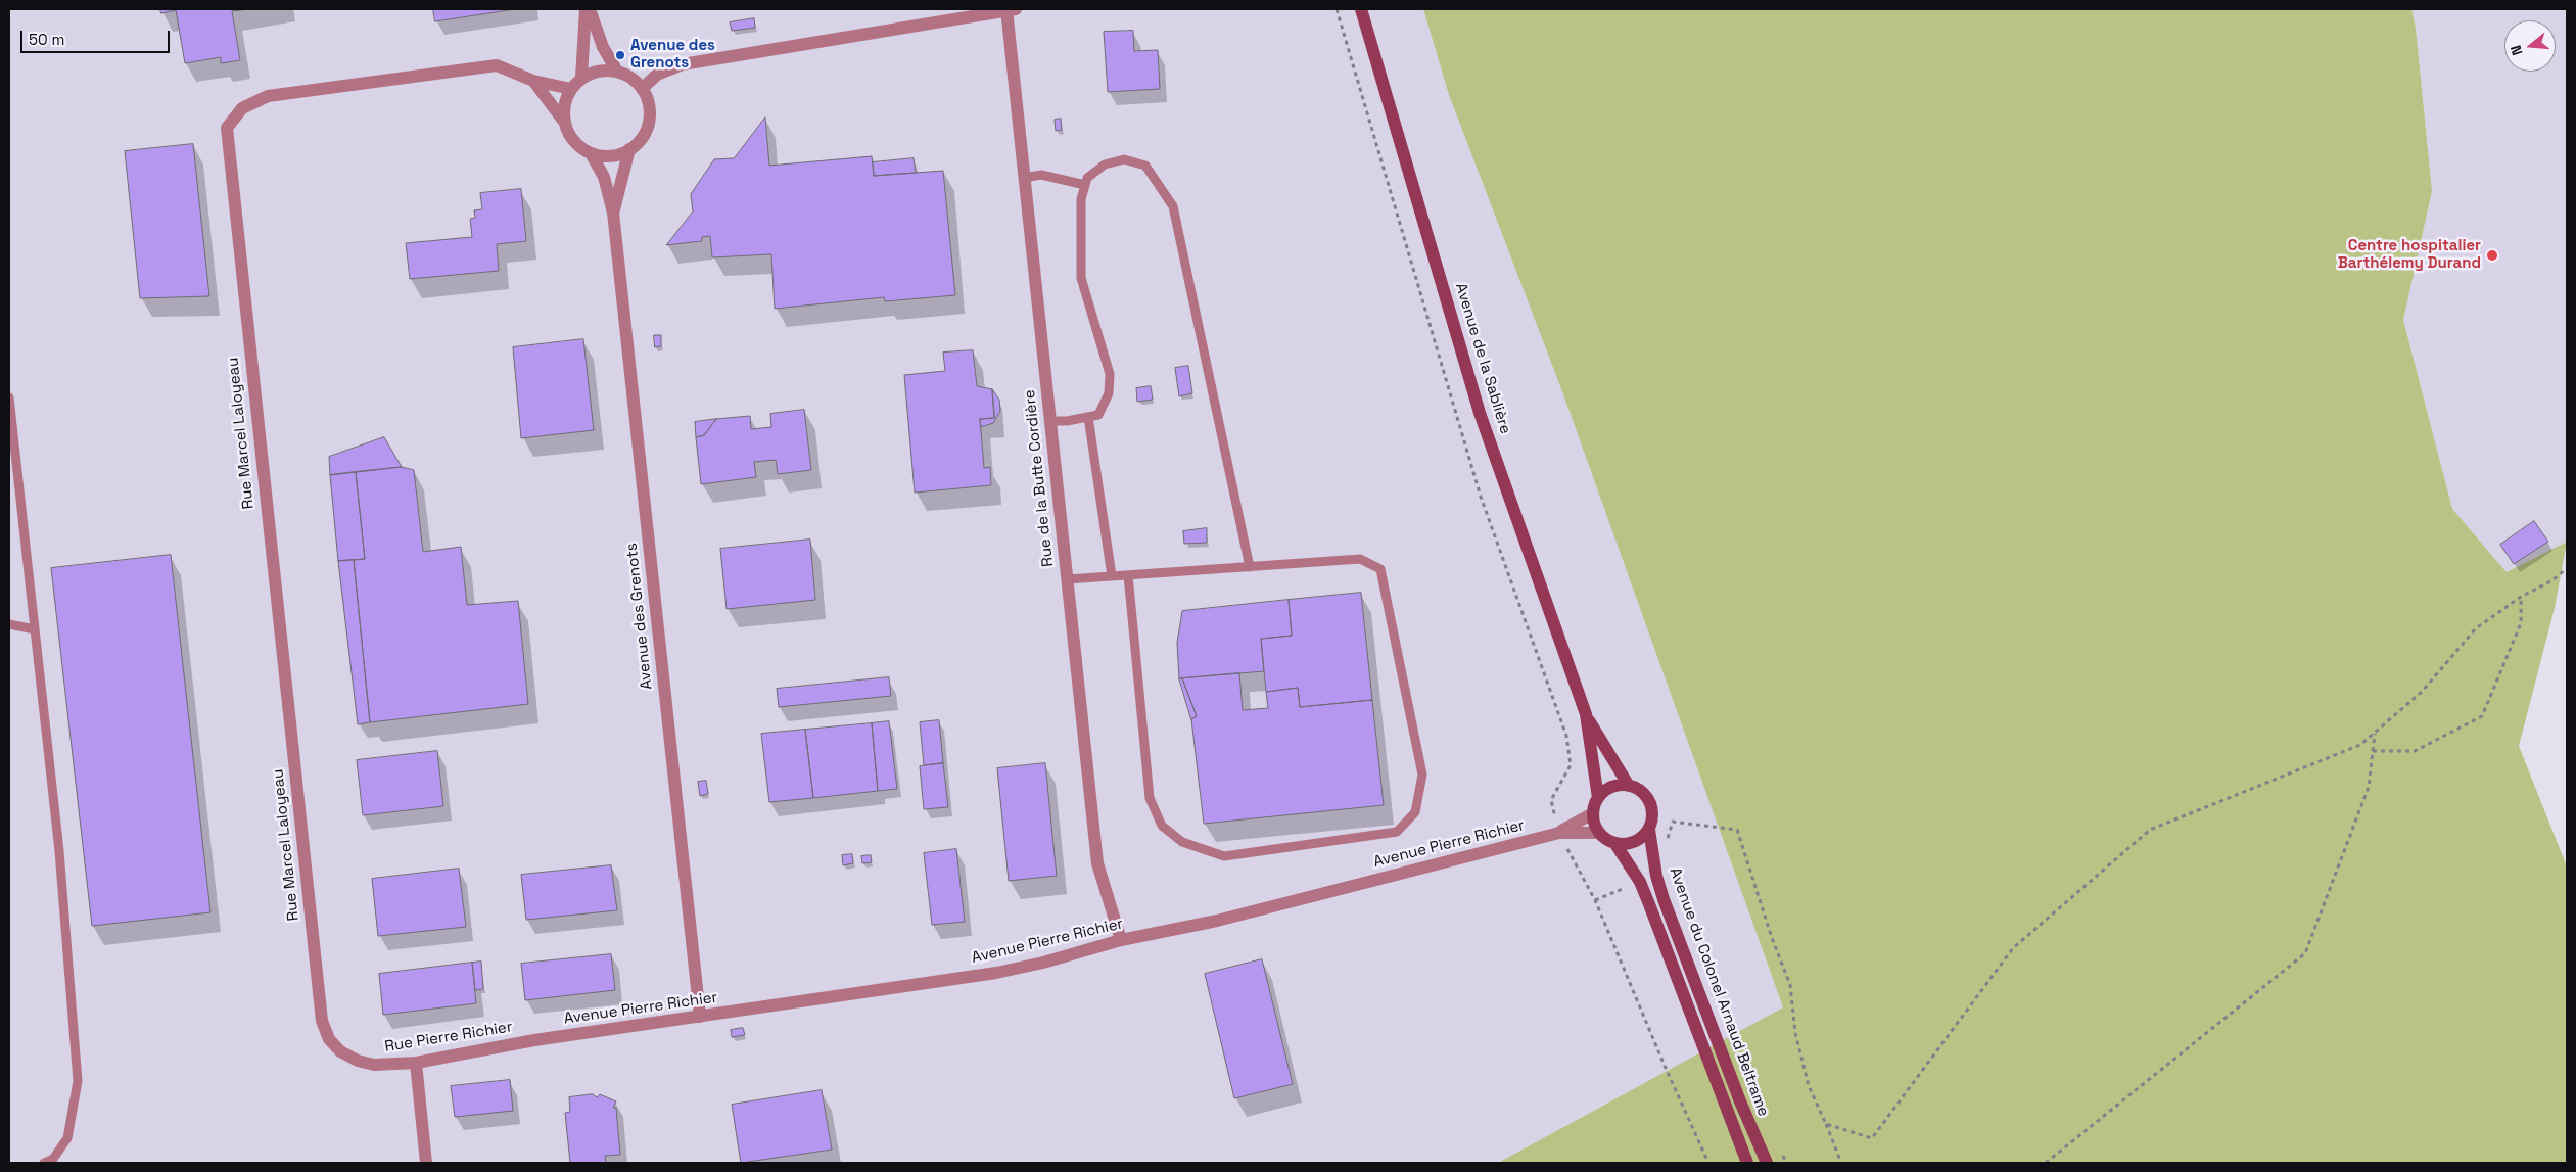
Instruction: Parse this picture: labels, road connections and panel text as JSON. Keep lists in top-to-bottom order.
{
  "streets": {
    "main road": ["Avenue de la Sablière", "Avenue du Colonel Arnaud Beltrame"],
    "street": [
      "Rue Marcel Laloyeau",
      "Rue de la Butte Cordière",
      "Avenue des Grenots",
      "Avenue Pierre Richier",
      "Rue Pierre Richier"
    ]
  },
  "crossings": [
    ["Avenue de la Sablière", "Avenue Pierre Richier"],
    ["Avenue de la Sablière", "Avenue du Colonel Arnaud Beltrame"],
    ["Rue Marcel Laloyeau", "Avenue des Grenots"],
    ["Rue Marcel Laloyeau", "Rue Pierre Richier"],
    ["Rue de la Butte Cordière", "Avenue Pierre Richier"],
    ["Avenue des Grenots", "Avenue Pierre Richier"],
    ["Avenue Pierre Richier", "Avenue du Colonel Arnaud Beltrame"],
    ["Avenue Pierre Richier", "Rue Pierre Richier"]
  ],
  "places": ["Avenue des Grenots", "Centre hospitalier Barthélemy Durand"],
  "scale_bar": "50 m",
  "north": "left"
}
